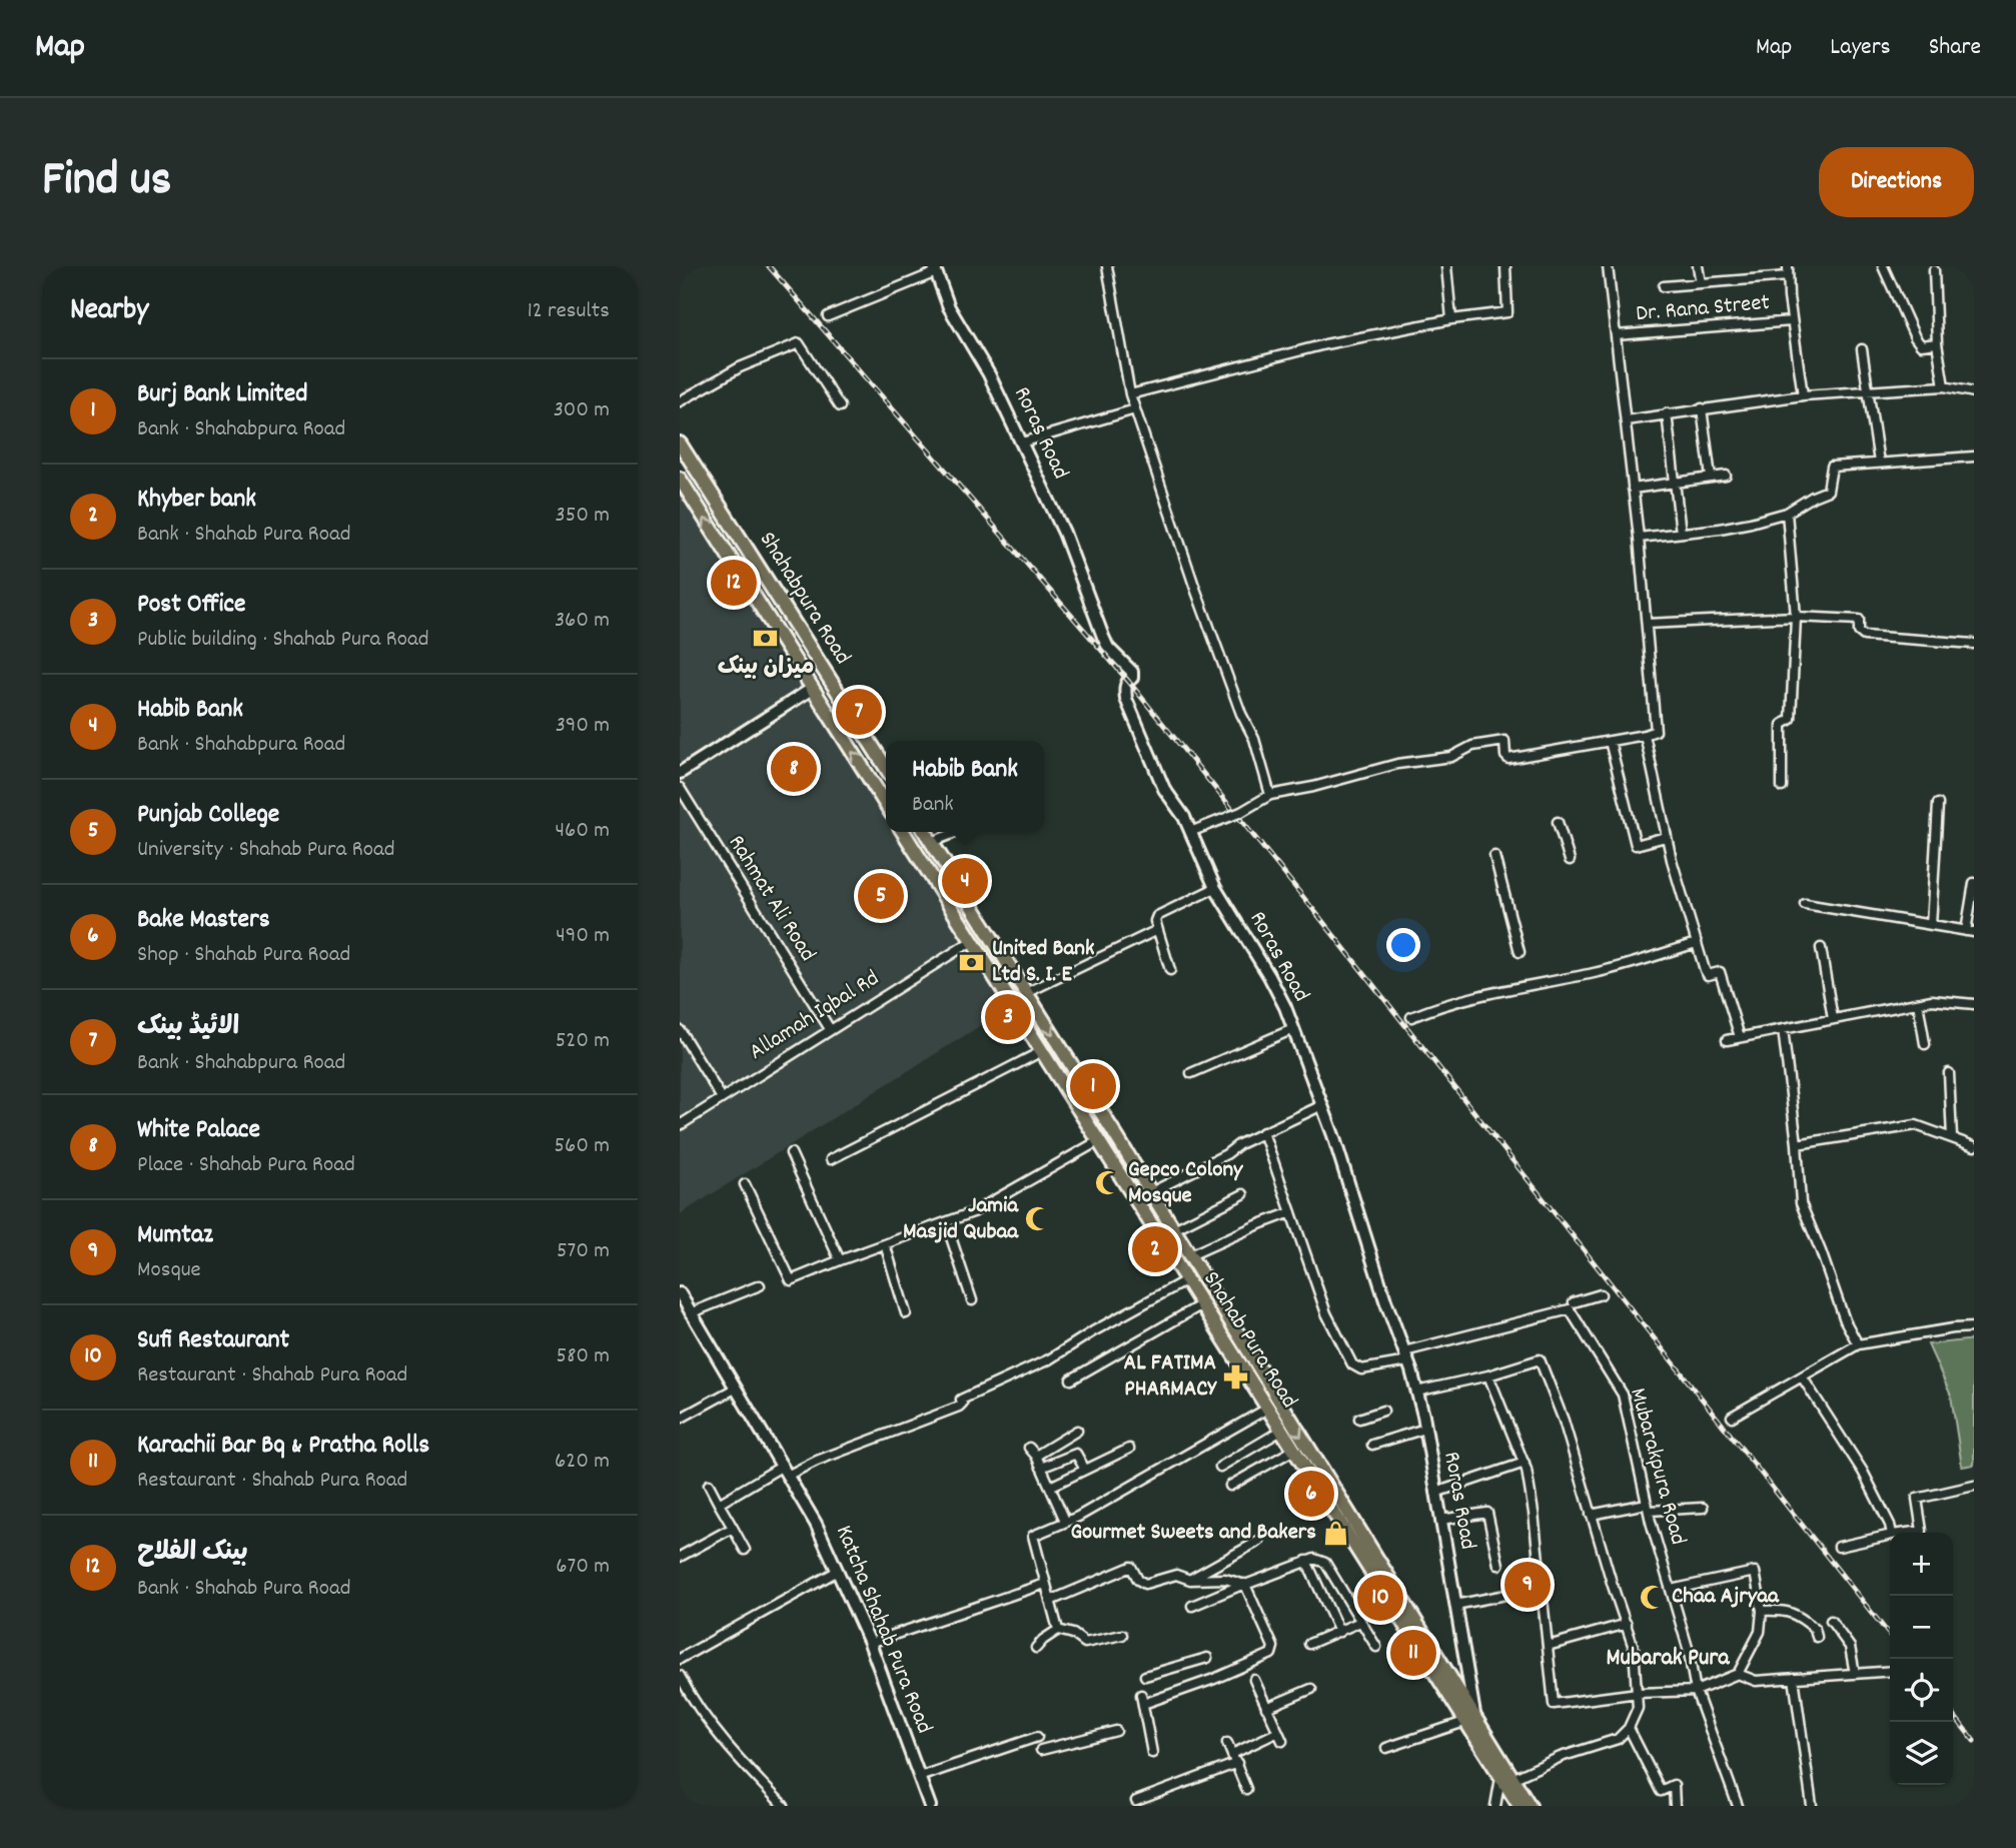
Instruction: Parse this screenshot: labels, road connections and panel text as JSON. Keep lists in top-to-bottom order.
{
  "streets": {
    "main road": [
      "Roras Road",
      "Shahabpura Road",
      "Shahab Pura Road",
      "Katcha Shahab Pura Road"
    ],
    "street": [
      "Dr. Rana Street",
      "Rahmat Ali Road",
      "Allamah Iqbal Rd",
      "Mubarakpura Road"
    ]
  },
  "crossings": [
    ["Roras Road", "Shahab Pura Road"],
    ["Roras Road", "Mubarakpura Road"],
    ["Rahmat Ali Road", "Allamah Iqbal Rd"],
    ["Allamah Iqbal Rd", "Shahab Pura Road"]
  ],
  "districts": ["Mubarak Pura"],
  "places": {
    "bank": ["میزان بینک", "United Bank Ltd S. I. E"],
    "mosque": ["Gepco Colony Mosque", "Jamia Masjid Qubaa", "Chaa Ajryaa"],
    "pharmacy": ["AL FATIMA PHARMACY"],
    "shop": ["Gourmet Sweets and Bakers"]
  },
  "page": {
    "header": "Map",
    "nav": ["Map", "Layers", "Share"],
    "title": "Find us",
    "buttons": "Directions",
    "heading": ["Nearby", "12 results"],
    "list": [
      {
        "mark": "1",
        "name": "Burj Bank Limited",
        "note": "Bank · Shahabpura Road",
        "value": "300 m"
      },
      {
        "mark": "2",
        "name": "Khyber bank",
        "note": "Bank · Shahab Pura Road",
        "value": "350 m"
      },
      {
        "mark": "3",
        "name": "Post Office",
        "note": "Public building · Shahab Pura Road",
        "value": "360 m"
      },
      {
        "mark": "4",
        "name": "Habib Bank",
        "note": "Bank · Shahabpura Road",
        "value": "390 m"
      },
      {
        "mark": "5",
        "name": "Punjab College",
        "note": "University · Shahab Pura Road",
        "value": "460 m"
      },
      {
        "mark": "6",
        "name": "Bake Masters",
        "note": "Shop · Shahab Pura Road",
        "value": "490 m"
      },
      {
        "mark": "7",
        "name": "الائیڈ بینک",
        "note": "Bank · Shahabpura Road",
        "value": "520 m"
      },
      {
        "mark": "8",
        "name": "White Palace",
        "note": "Place · Shahab Pura Road",
        "value": "560 m"
      },
      {
        "mark": "9",
        "name": "Mumtaz",
        "note": "Mosque",
        "value": "570 m"
      },
      {
        "mark": "10",
        "name": "Sufi Restaurant",
        "note": "Restaurant · Shahab Pura Road",
        "value": "580 m"
      },
      {
        "mark": "11",
        "name": "Karachii Bar Bq & Pratha Rolls",
        "note": "Restaurant · Shahab Pura Road",
        "value": "620 m"
      },
      {
        "mark": "12",
        "name": "بینک الفلاح",
        "note": "Bank · Shahab Pura Road",
        "value": "670 m"
      }
    ],
    "pins": [
      "12",
      "7",
      "8",
      "4",
      "5",
      "3",
      "1",
      "2",
      "6",
      "9",
      "10",
      "11"
    ],
    "popup": ["Habib Bank", "Bank"],
    "map_buttons": ["+", "−"]
  }
}
